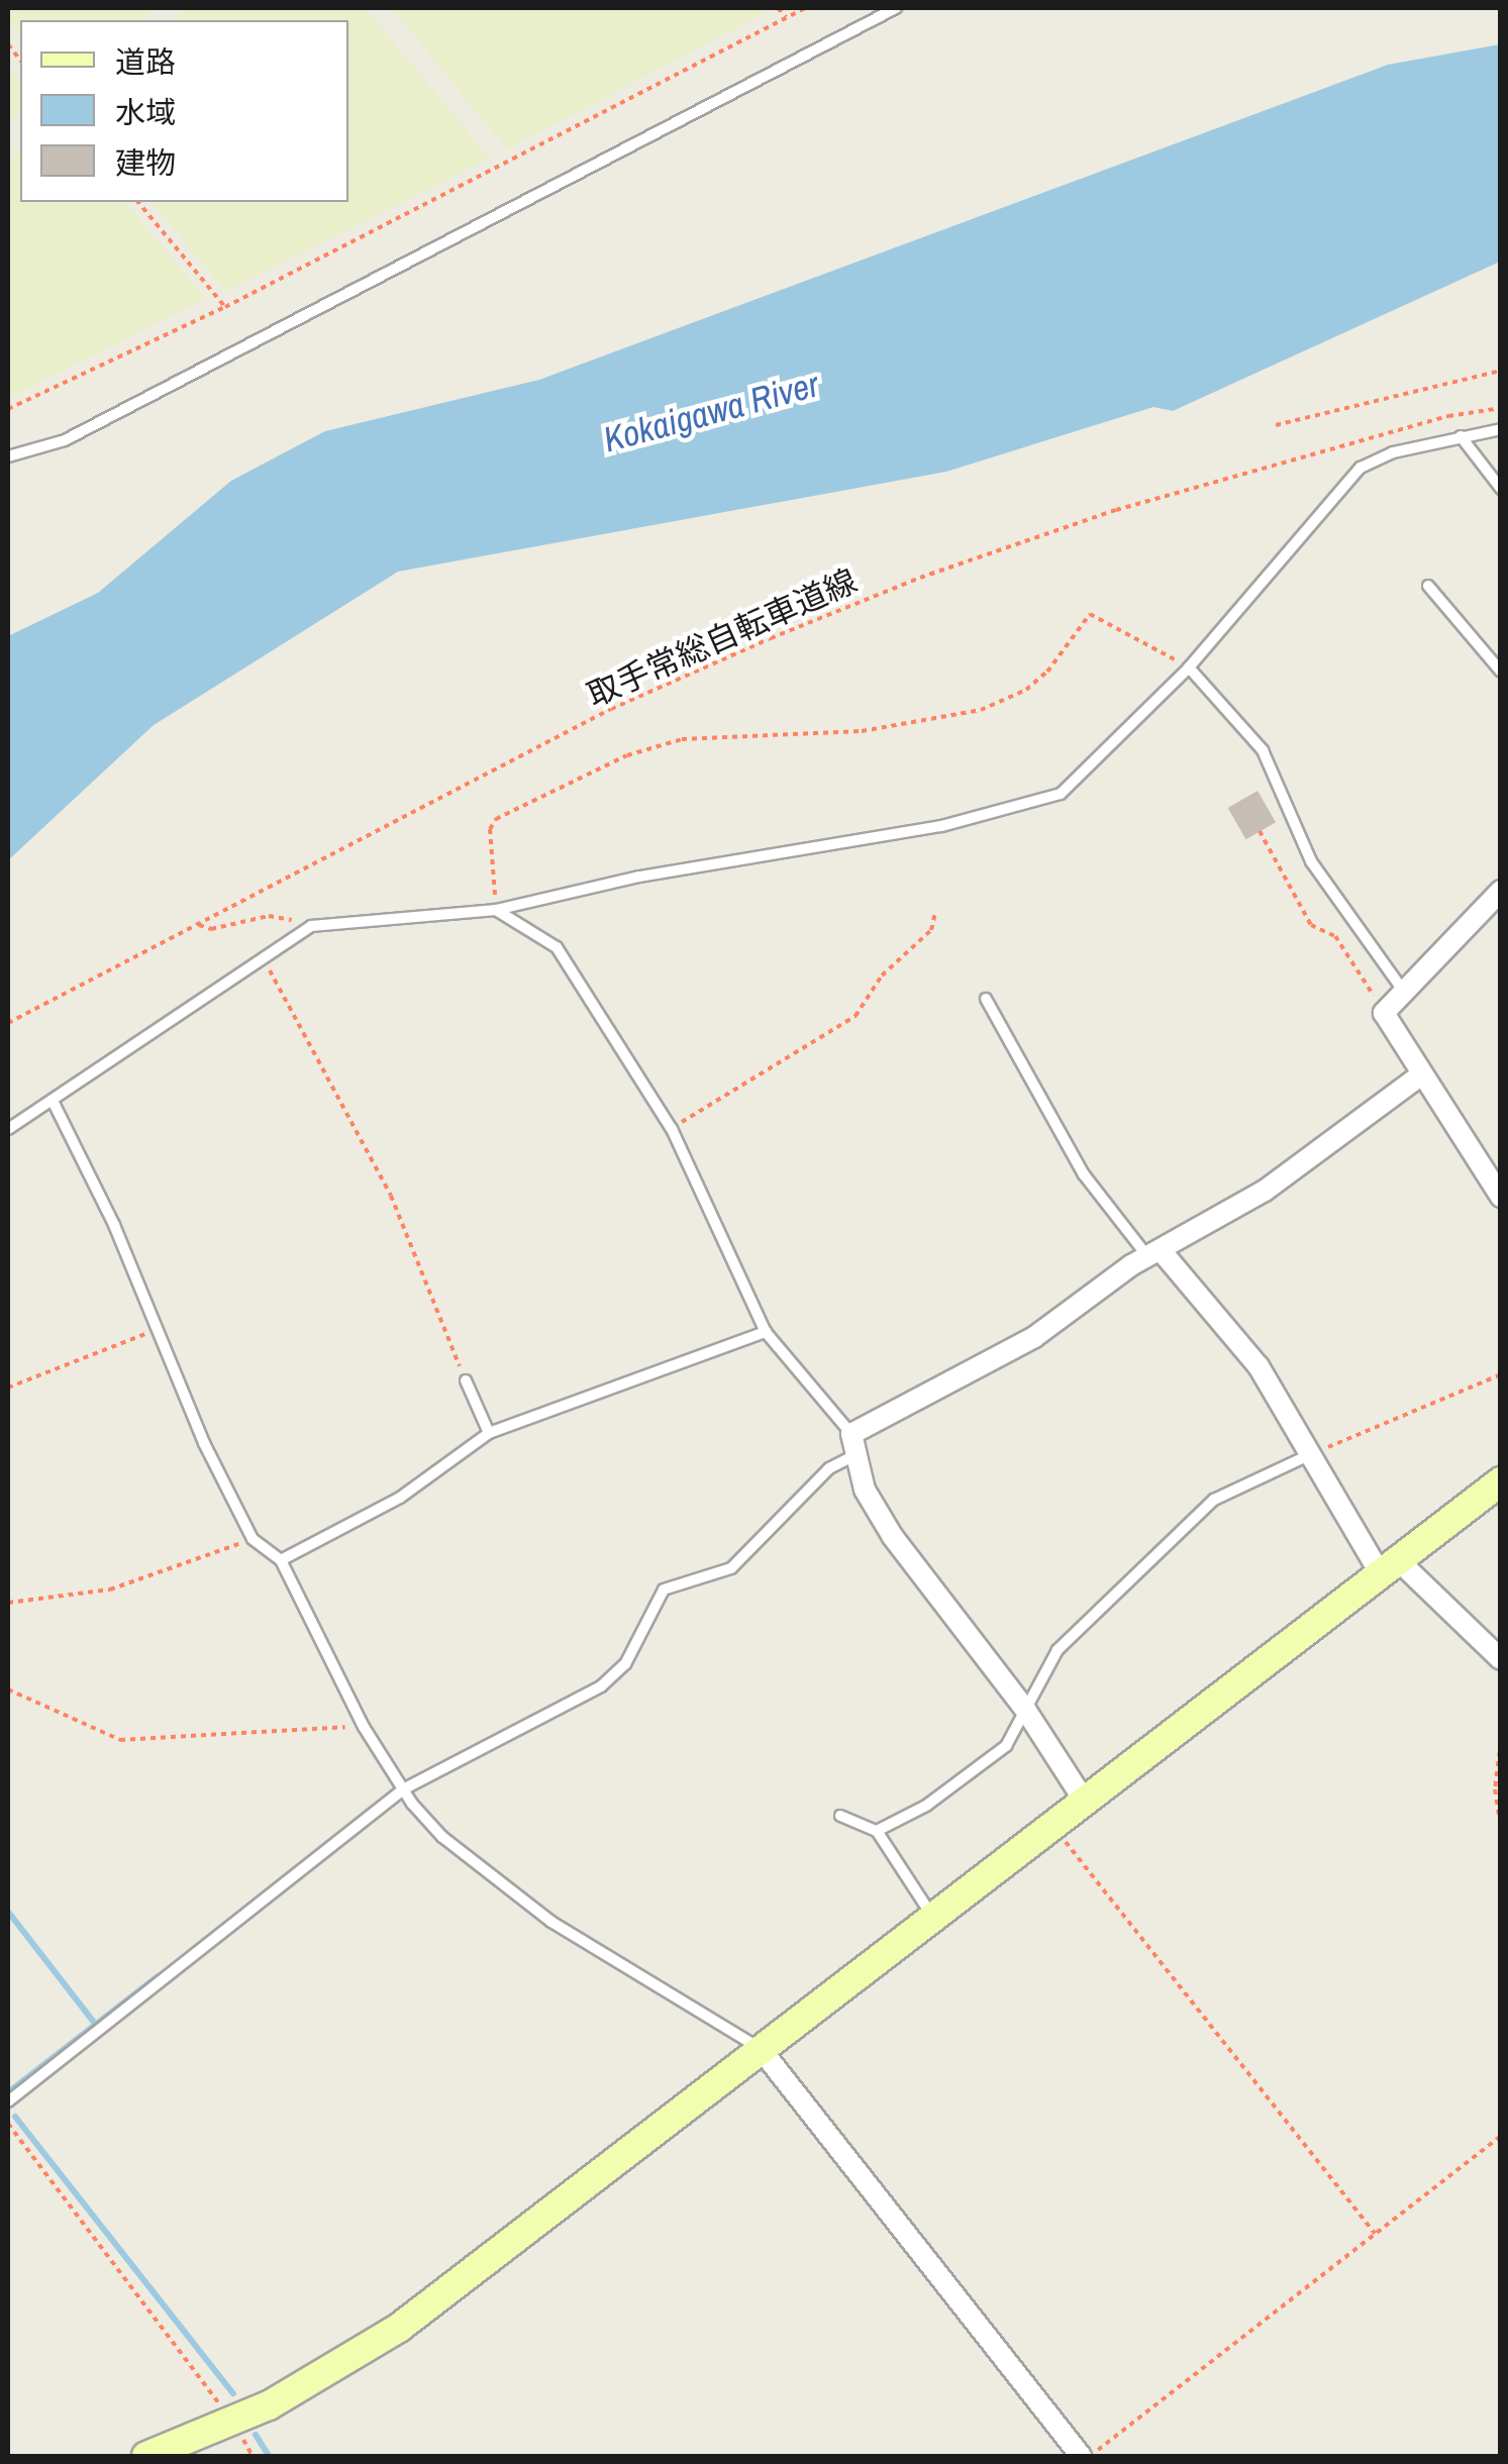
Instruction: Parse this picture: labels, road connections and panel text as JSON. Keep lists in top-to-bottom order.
{
  "streets": {
    "path": ["取手常総自転車道線"]
  },
  "water": ["Kokaigawa River"],
  "legend": ["道路", "水域", "建物"]
}
